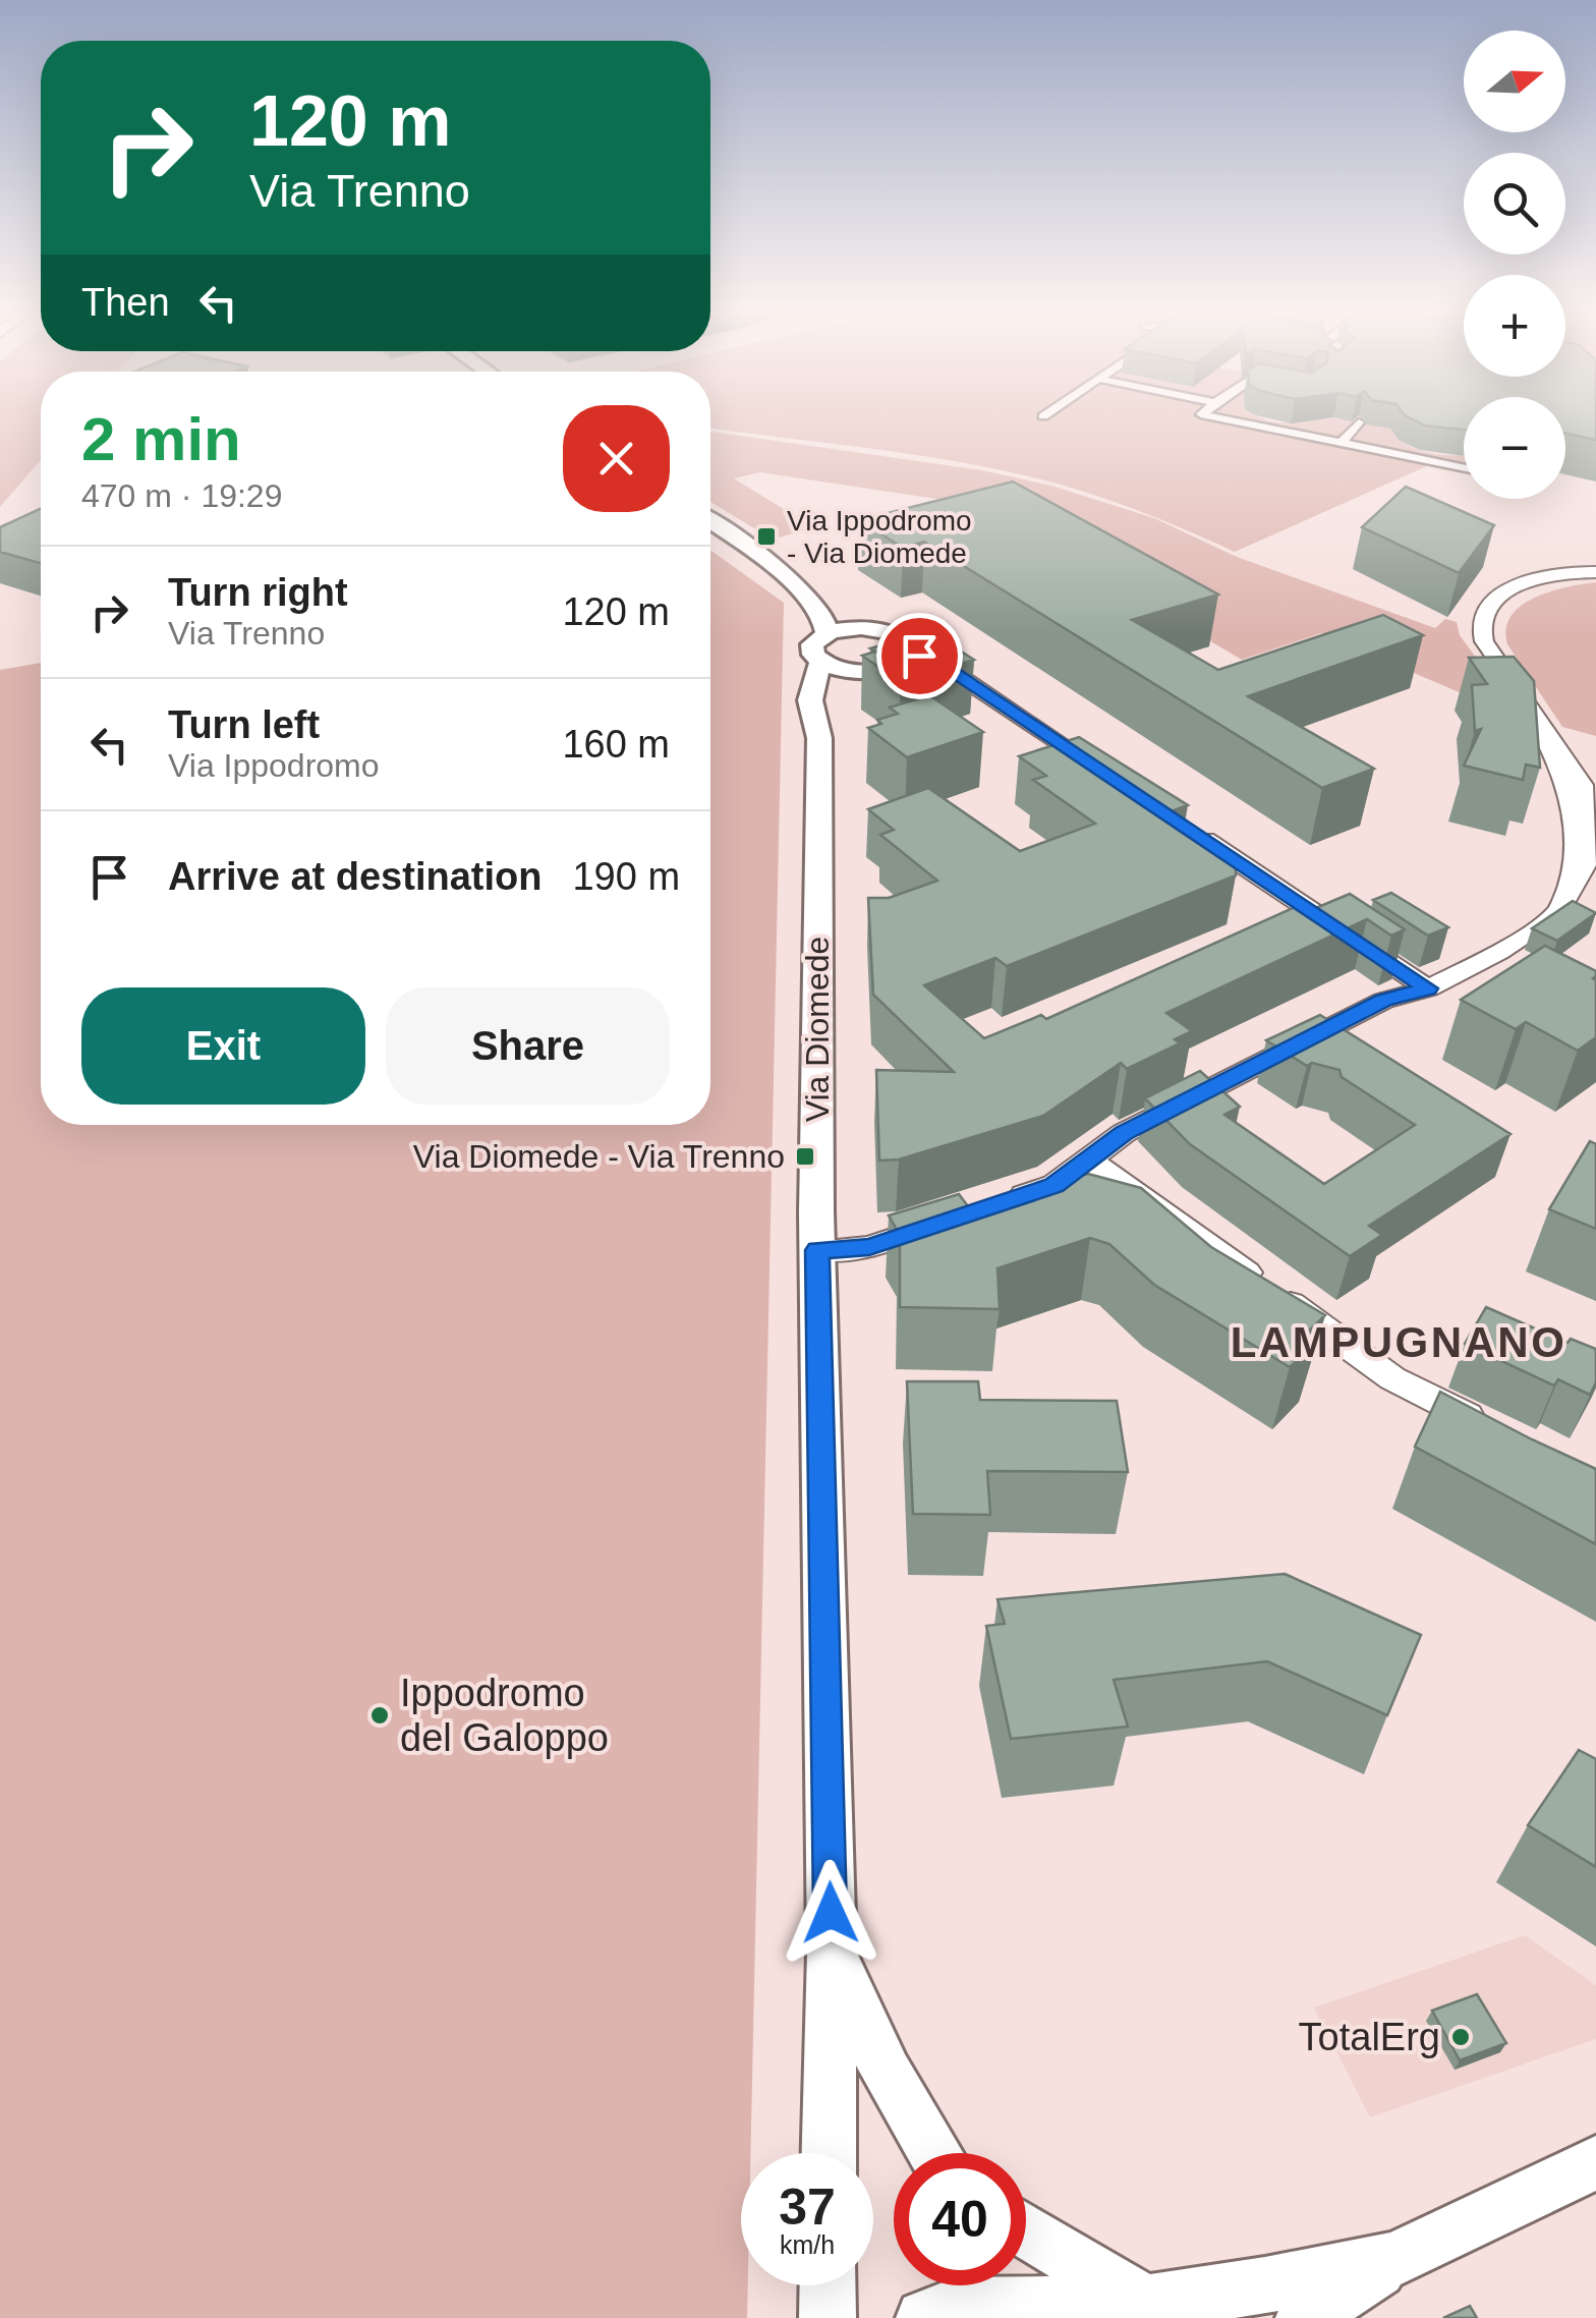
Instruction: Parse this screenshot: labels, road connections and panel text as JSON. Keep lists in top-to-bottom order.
{
  "streets": {
    "street": ["Via Diomede"]
  },
  "districts": ["LAMPUGNANO"],
  "places": {
    "transit": ["Via Ippodromo - Via Diomede", "Via Diomede - Via Trenno"],
    "other": ["Ippodromo del Galoppo", "TotalErg"]
  },
  "north": "right",
  "page": {
    "map_buttons": ["+", "−"],
    "turn": ["120 m", "Via Trenno"],
    "then": "Then",
    "heading": ["2 min", "470 m · 19:29"],
    "list": [
      {
        "name": "Turn right",
        "note": "Via Trenno",
        "value": "120 m"
      },
      {
        "name": "Turn left",
        "note": "Via Ippodromo",
        "value": "160 m"
      },
      {
        "name": "Arrive at destination",
        "value": "190 m"
      }
    ],
    "buttons": ["Exit", "Share"],
    "speed": "37 km/h",
    "limit": "40"
  }
}
